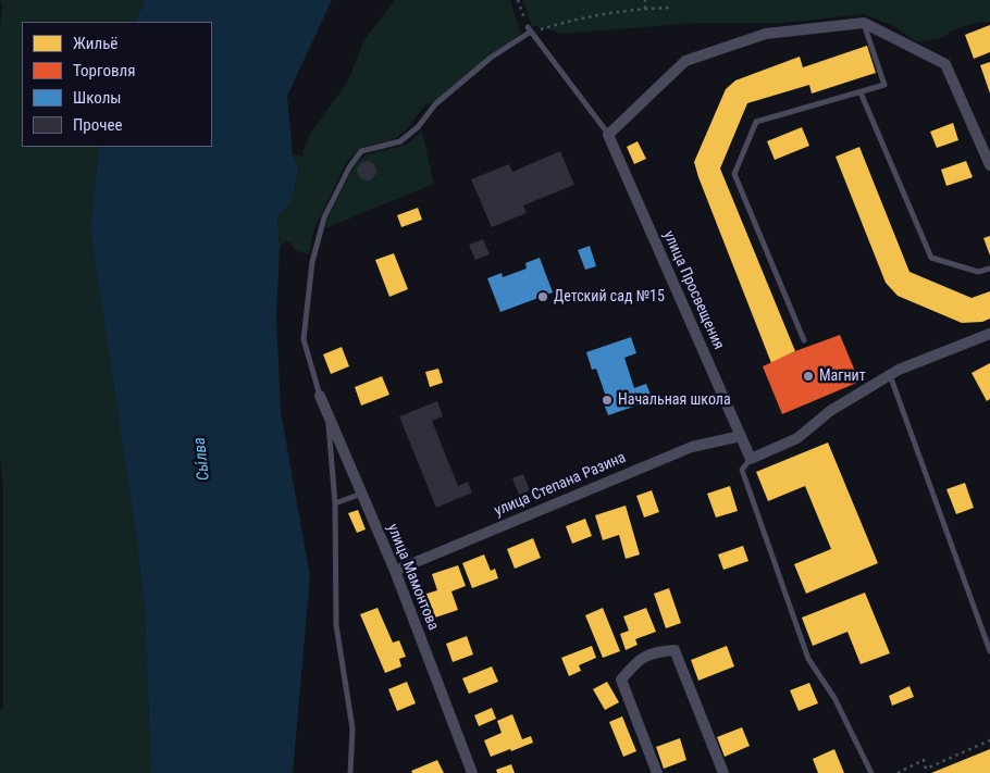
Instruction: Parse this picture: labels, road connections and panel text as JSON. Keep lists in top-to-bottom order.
{
  "streets": {
    "street": ["улица Просвещения", "улица Степана Разина", "улица Мамонтова"]
  },
  "crossings": [
    ["улица Просвещения", "улица Степана Разина"],
    ["улица Степана Разина", "улица Мамонтова"]
  ],
  "water": ["Сы́лва"],
  "places": ["Детский сад №15", "Магнит", "Начальная школа"],
  "legend": [
    "Жильё",
    "Торговля",
    "Школы",
    "Прочее"
  ]
}
